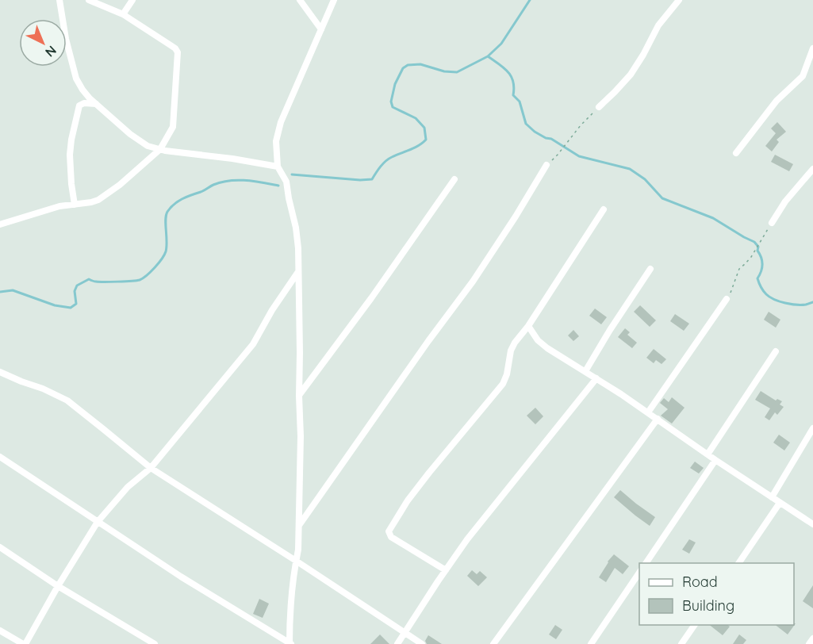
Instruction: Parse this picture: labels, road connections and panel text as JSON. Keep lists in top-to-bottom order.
{
  "legend": ["Road", "Building"],
  "north": "bottom right"
}
